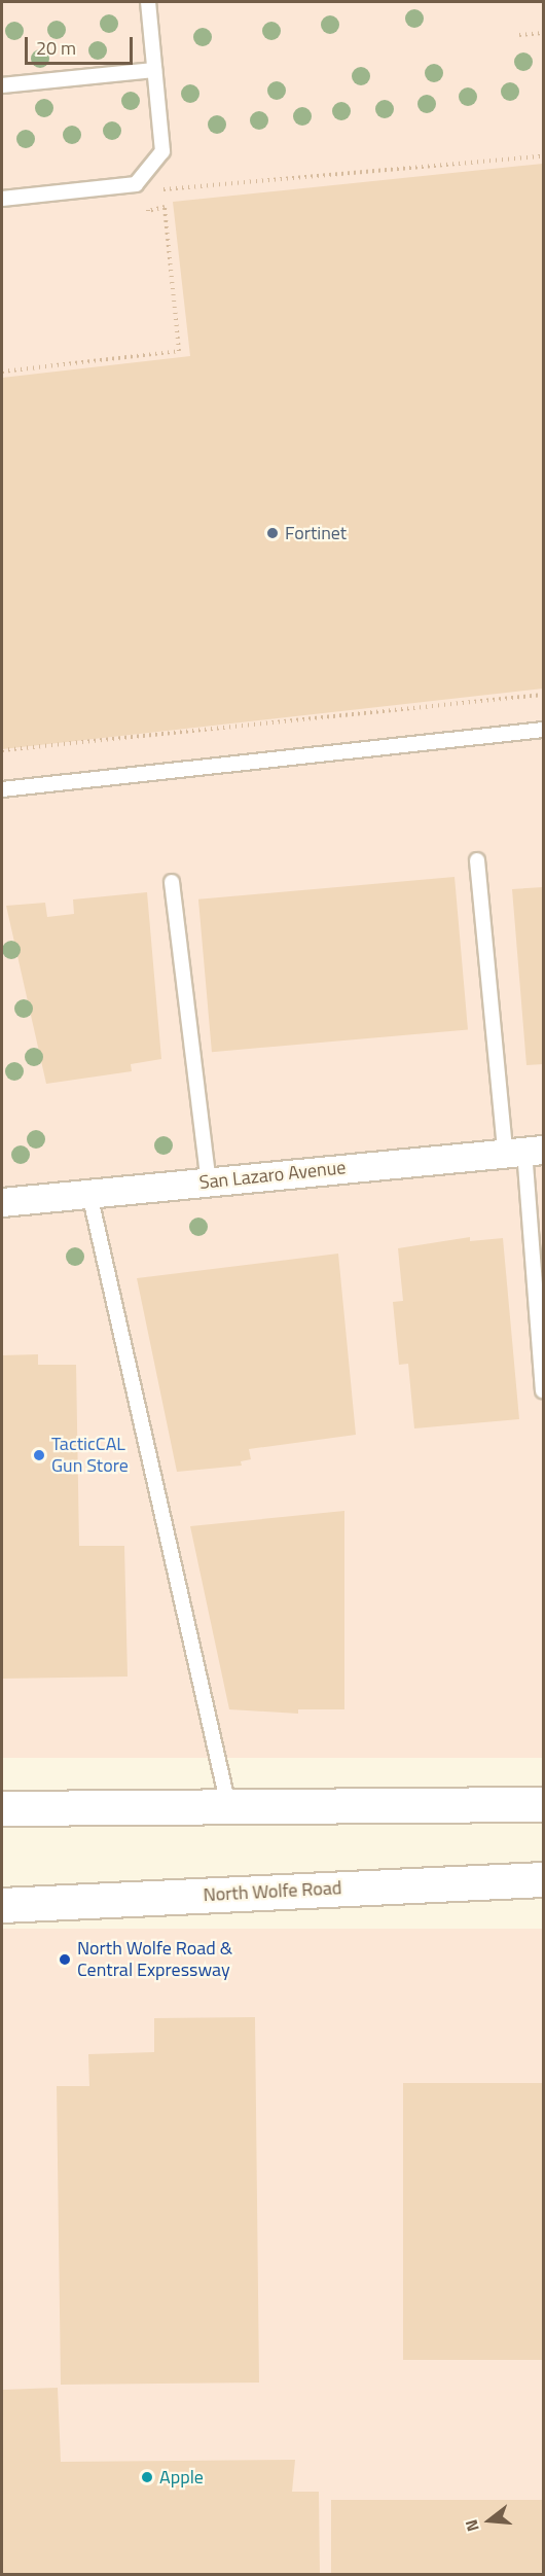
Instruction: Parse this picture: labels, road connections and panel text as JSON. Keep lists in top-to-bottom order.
{
  "streets": {
    "main road": ["North Wolfe Road"],
    "street": ["San Lazaro Avenue"]
  },
  "places": [
    "Fortinet",
    "TacticCAL Gun Store",
    "North Wolfe Road & Central Expressway",
    "Apple"
  ],
  "scale_bar": "20 m",
  "north": "left"
}
